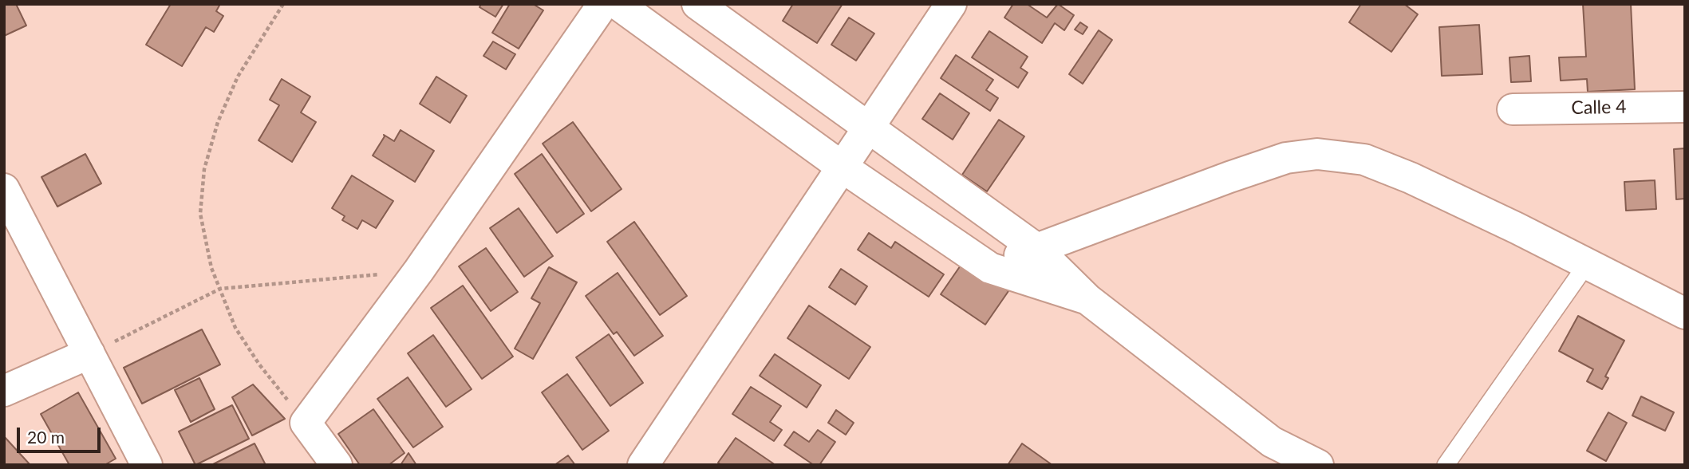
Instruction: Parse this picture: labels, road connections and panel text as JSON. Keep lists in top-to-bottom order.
{
  "streets": {
    "street": ["Calle 4"]
  },
  "scale_bar": "20 m"
}
